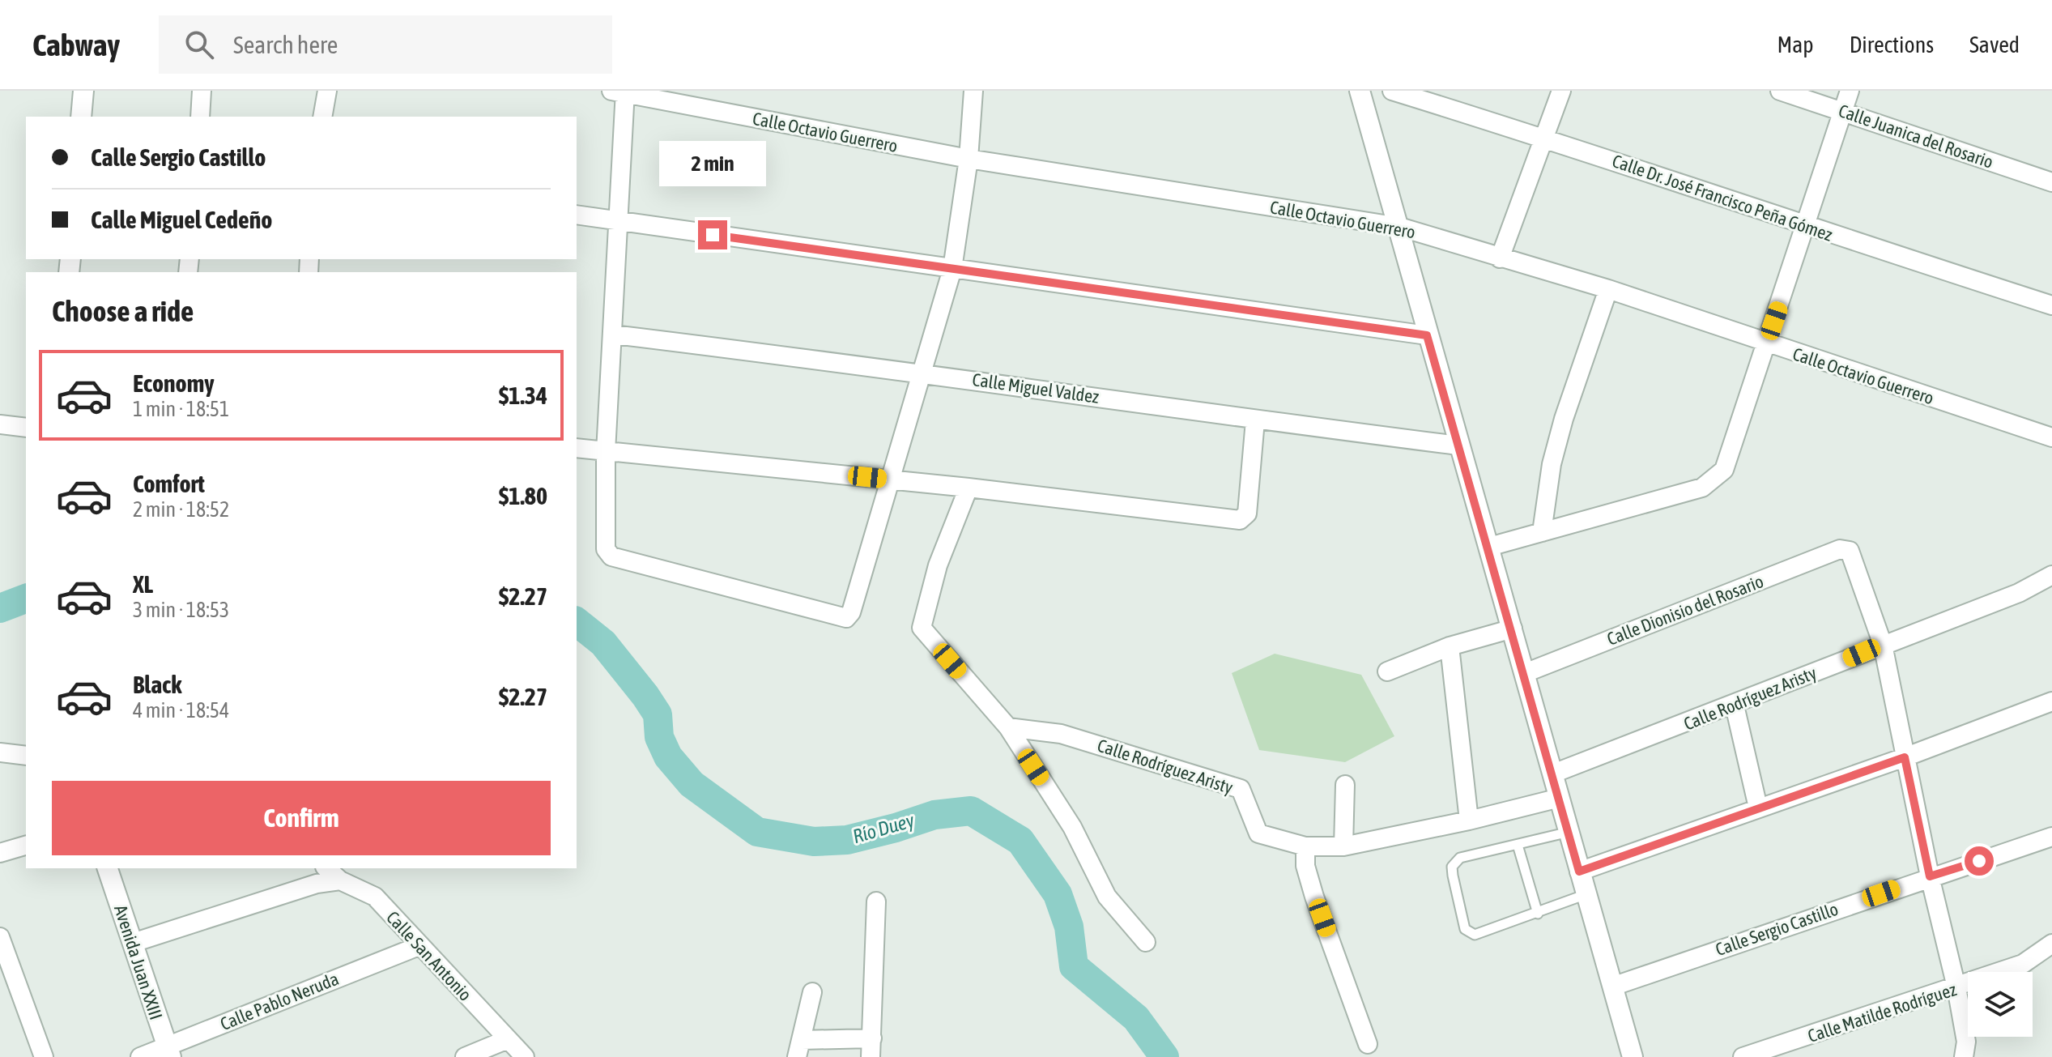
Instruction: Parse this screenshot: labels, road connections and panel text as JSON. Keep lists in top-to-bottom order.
{
  "streets": {
    "street": [
      "Calle Octavio Guerrero",
      "Calle Juanica del Rosario",
      "Calle Dr. José Francisco Peña Gómez",
      "Calle Miguel Valdez",
      "Calle Dionisio del Rosario",
      "Calle Rodríguez Aristy",
      "Calle Sergio Castillo",
      "Calle San Antonio",
      "Avenida Juan XXIII",
      "Calle Pablo Neruda",
      "Calle Matilde Rodríguez"
    ]
  },
  "crossings": [
    ["Calle Dionisio del Rosario", "Calle Rodríguez Aristy"],
    ["Calle San Antonio", "Calle Pablo Neruda"],
    ["Avenida Juan XXIII", "Calle Pablo Neruda"]
  ],
  "water": ["Río Duey"],
  "page": {
    "header": "Cabway",
    "search": "Search here",
    "nav": ["Map", "Directions", "Saved"],
    "banner": ["Calle Sergio Castillo", "Calle Miguel Cedeño"],
    "bubble": "2 min",
    "heading": "Choose a ride",
    "list": [
      {
        "name": "Economy",
        "note": "1 min · 18:51",
        "value": "$1.34"
      },
      {
        "name": "Comfort",
        "note": "2 min · 18:52",
        "value": "$1.80"
      },
      {
        "name": "XL",
        "note": "3 min · 18:53",
        "value": "$2.27"
      },
      {
        "name": "Black",
        "note": "4 min · 18:54",
        "value": "$2.27"
      }
    ],
    "buttons": "Confirm"
  }
}
